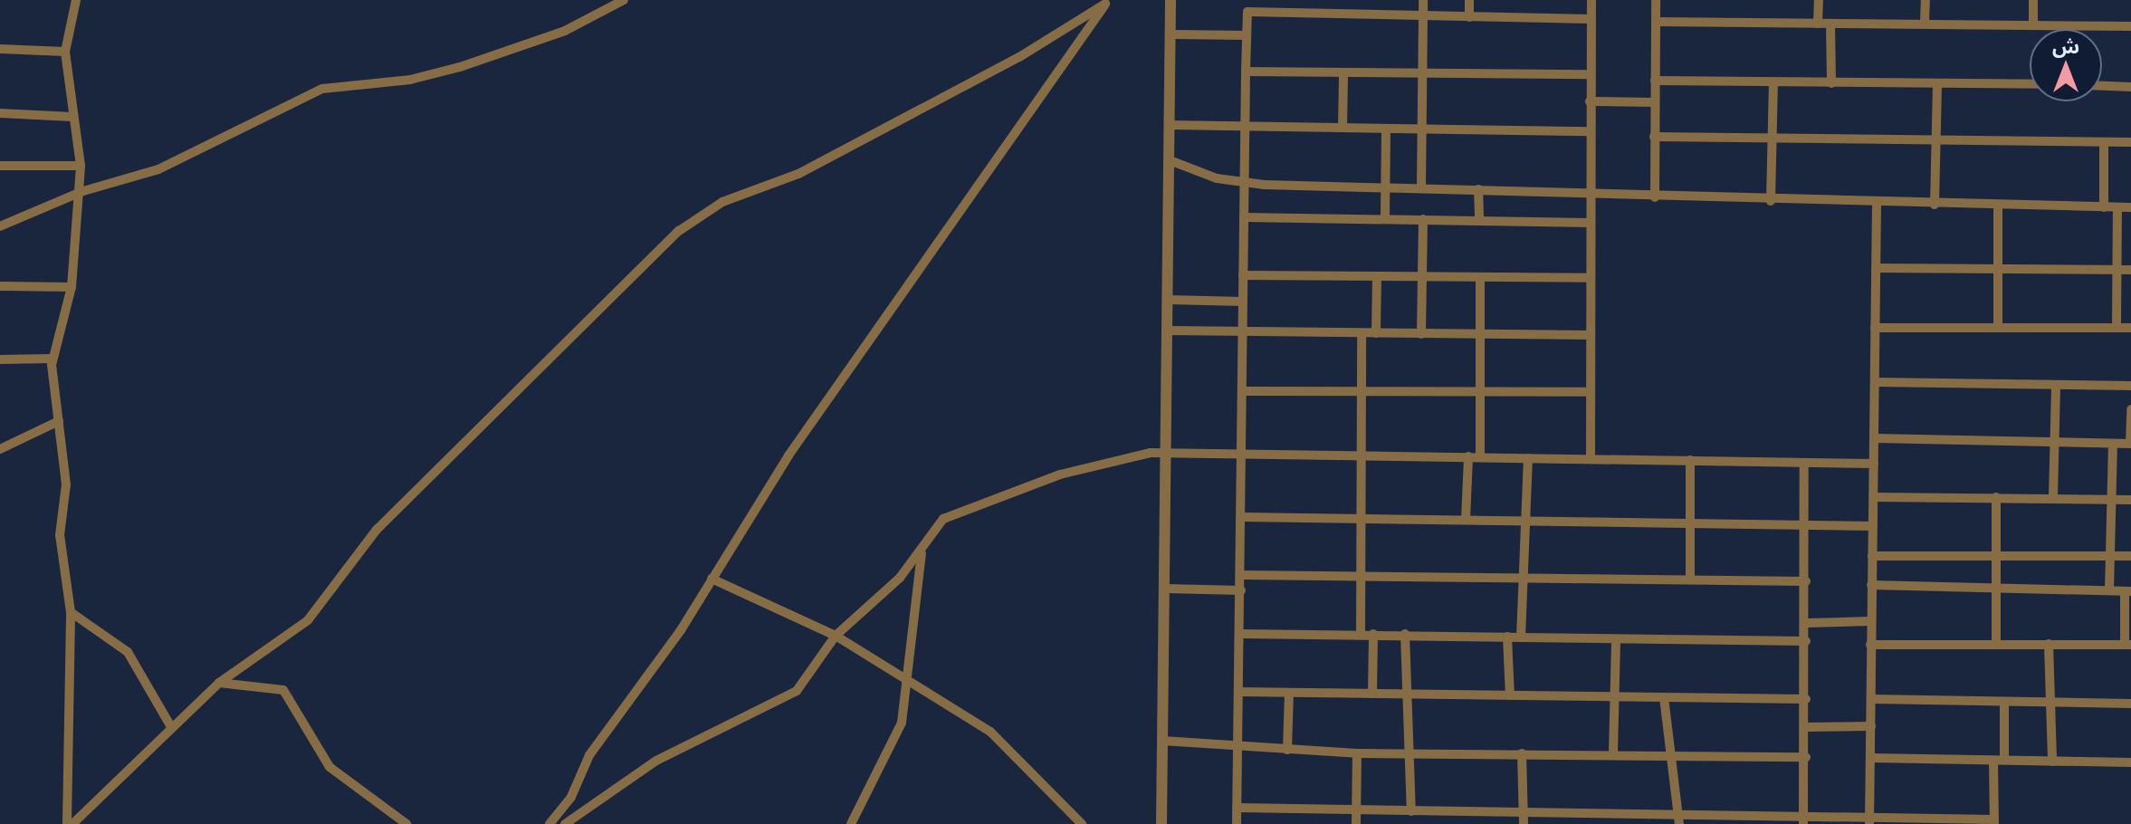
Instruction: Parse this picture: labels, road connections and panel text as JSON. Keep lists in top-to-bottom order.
{
  "north": "top"
}
